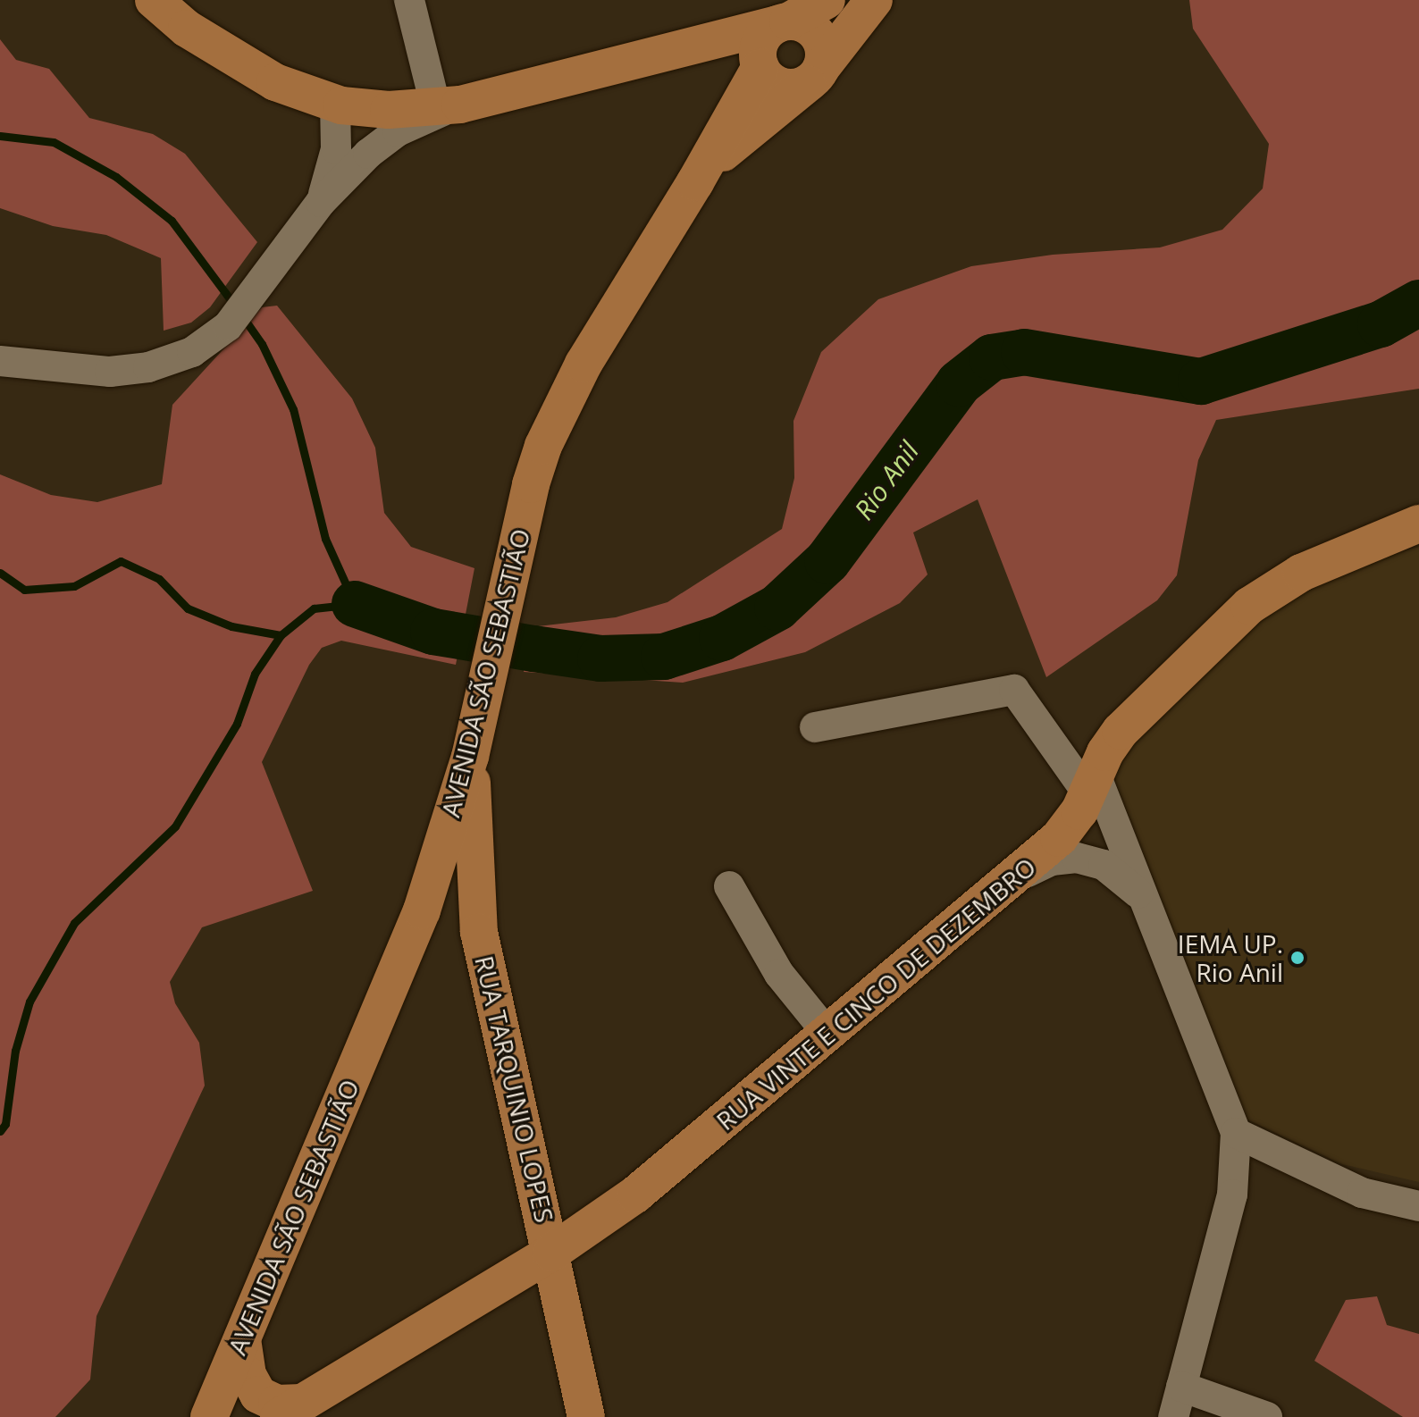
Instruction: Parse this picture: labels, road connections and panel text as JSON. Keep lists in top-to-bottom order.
{
  "streets": {
    "main road": ["AVENIDA SÃO SEBASTIÃO", "RUA VINTE E CINCO DE DEZEMBRO", "RUA TARQUINIO LOPES"]
  },
  "crossings": [
    ["AVENIDA SÃO SEBASTIÃO", "RUA TARQUINIO LOPES"],
    ["RUA VINTE E CINCO DE DEZEMBRO", "RUA TARQUINIO LOPES"]
  ],
  "water": ["Rio Anil"],
  "places": ["IEMA UP. Rio Anil"]
}
